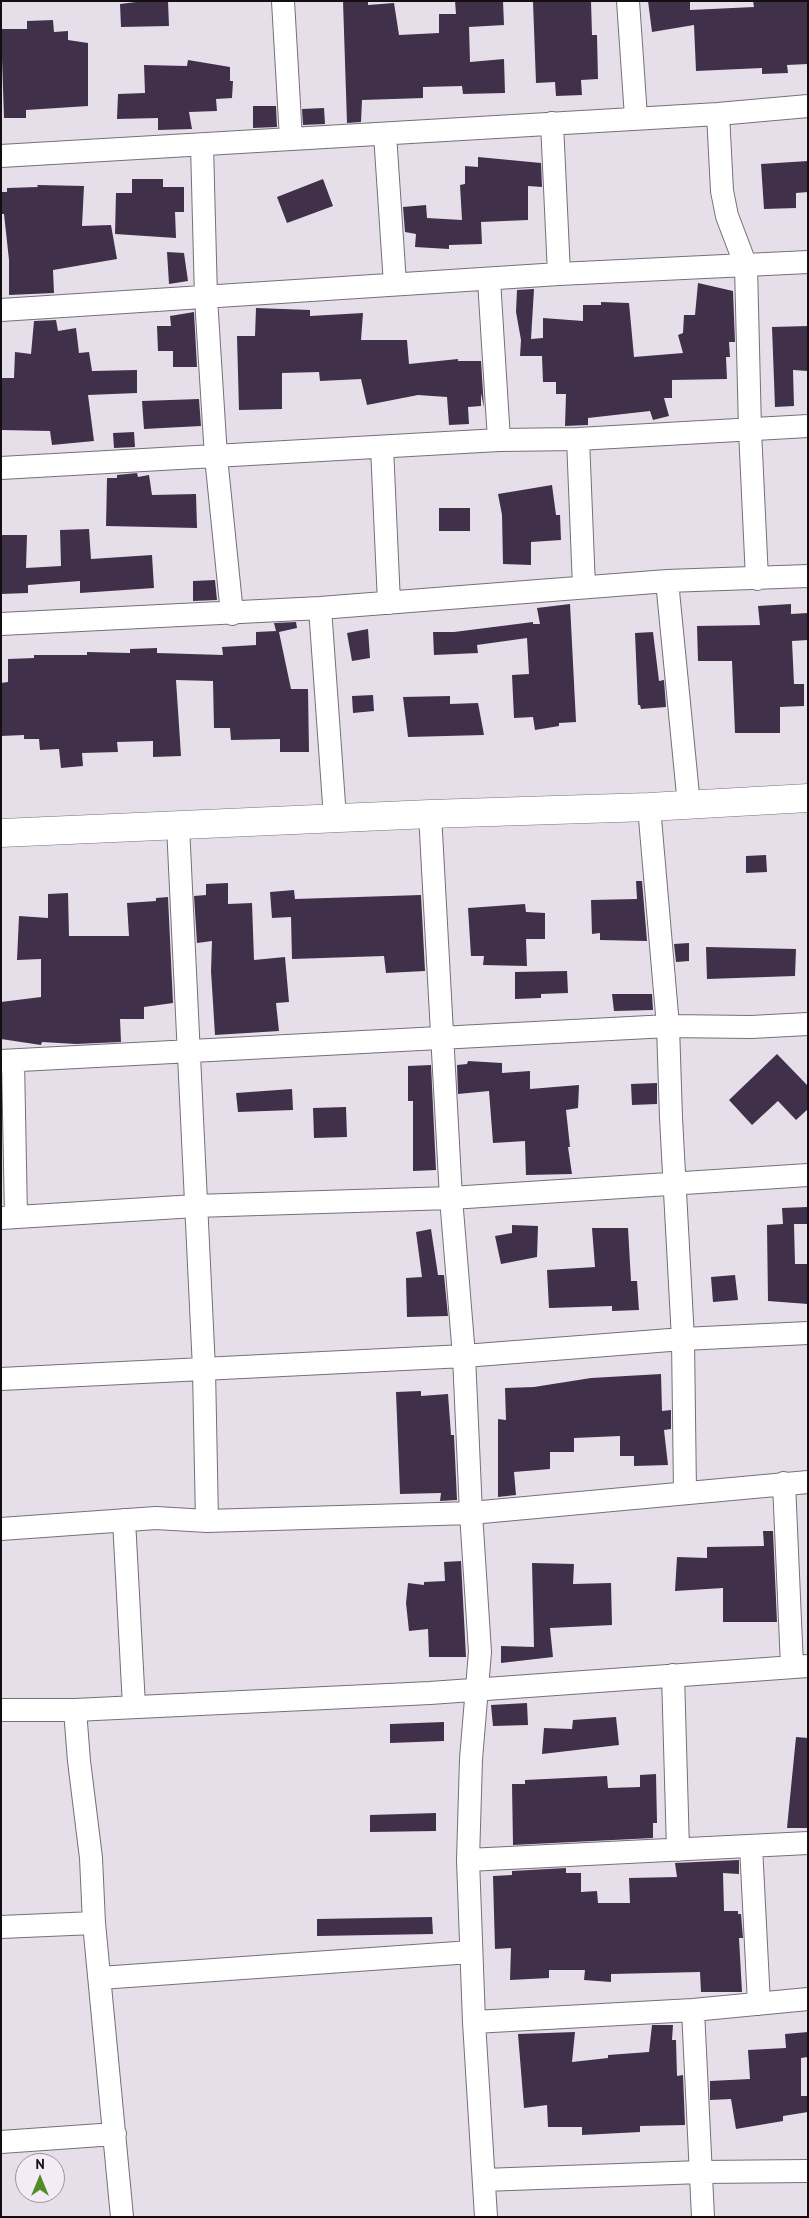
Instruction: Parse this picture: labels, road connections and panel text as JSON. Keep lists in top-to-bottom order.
{
  "north": "top"
}
